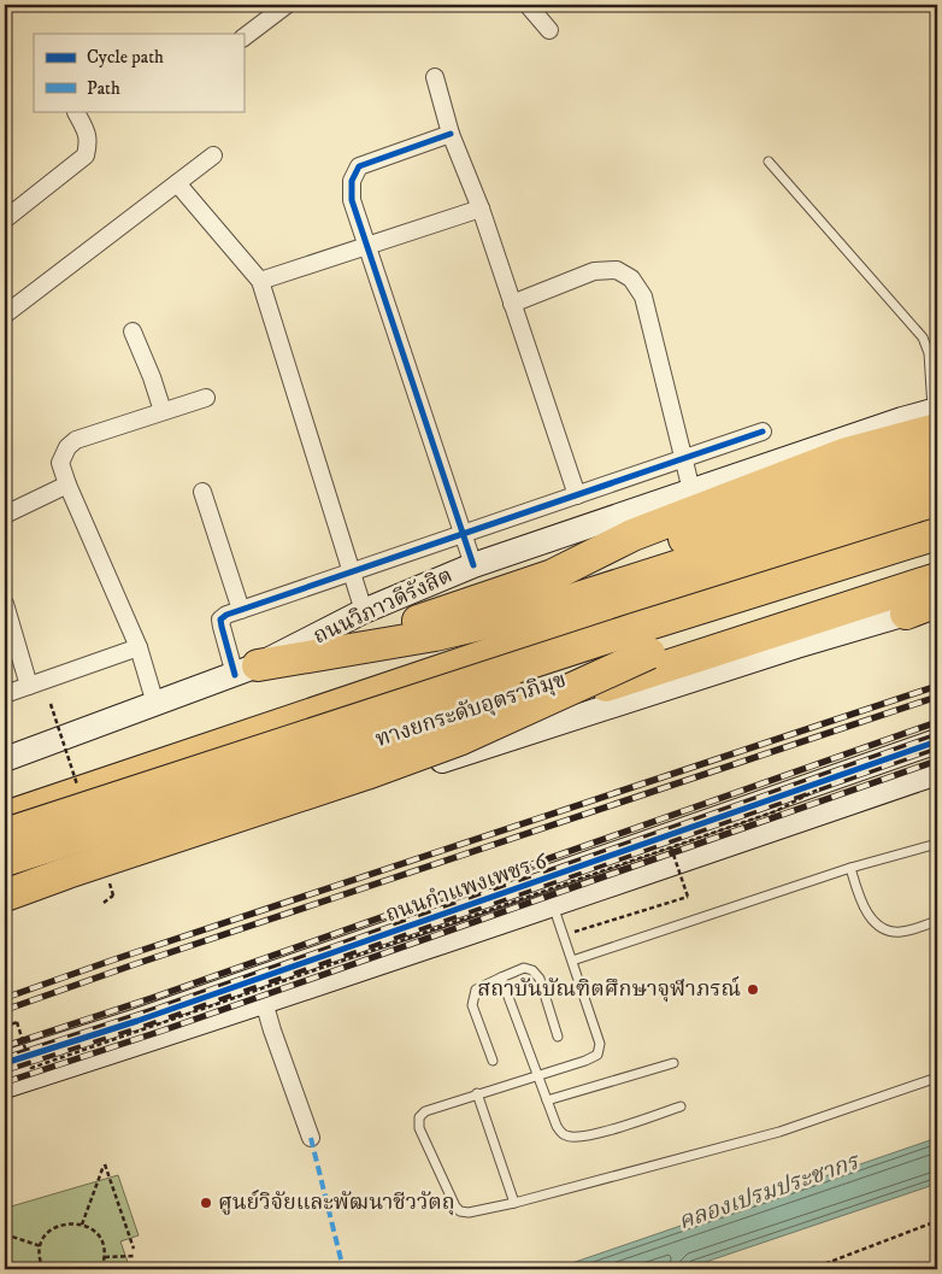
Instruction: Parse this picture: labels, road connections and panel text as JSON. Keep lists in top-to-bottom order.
{
  "streets": {
    "highway": ["ทางยกระดับอุตราภิมุข"],
    "street": ["ถนนวิภาวดีรังสิต", "ถนนกำแพงเพชร 6"]
  },
  "water": ["คลองเปรมประชากร"],
  "places": ["สถาบันบัณฑิตศึกษาจุฬาภรณ์", "ศูนย์วิจัยและพัฒนาชีววัตถุ"],
  "legend": ["Cycle path", "Path"]
}
